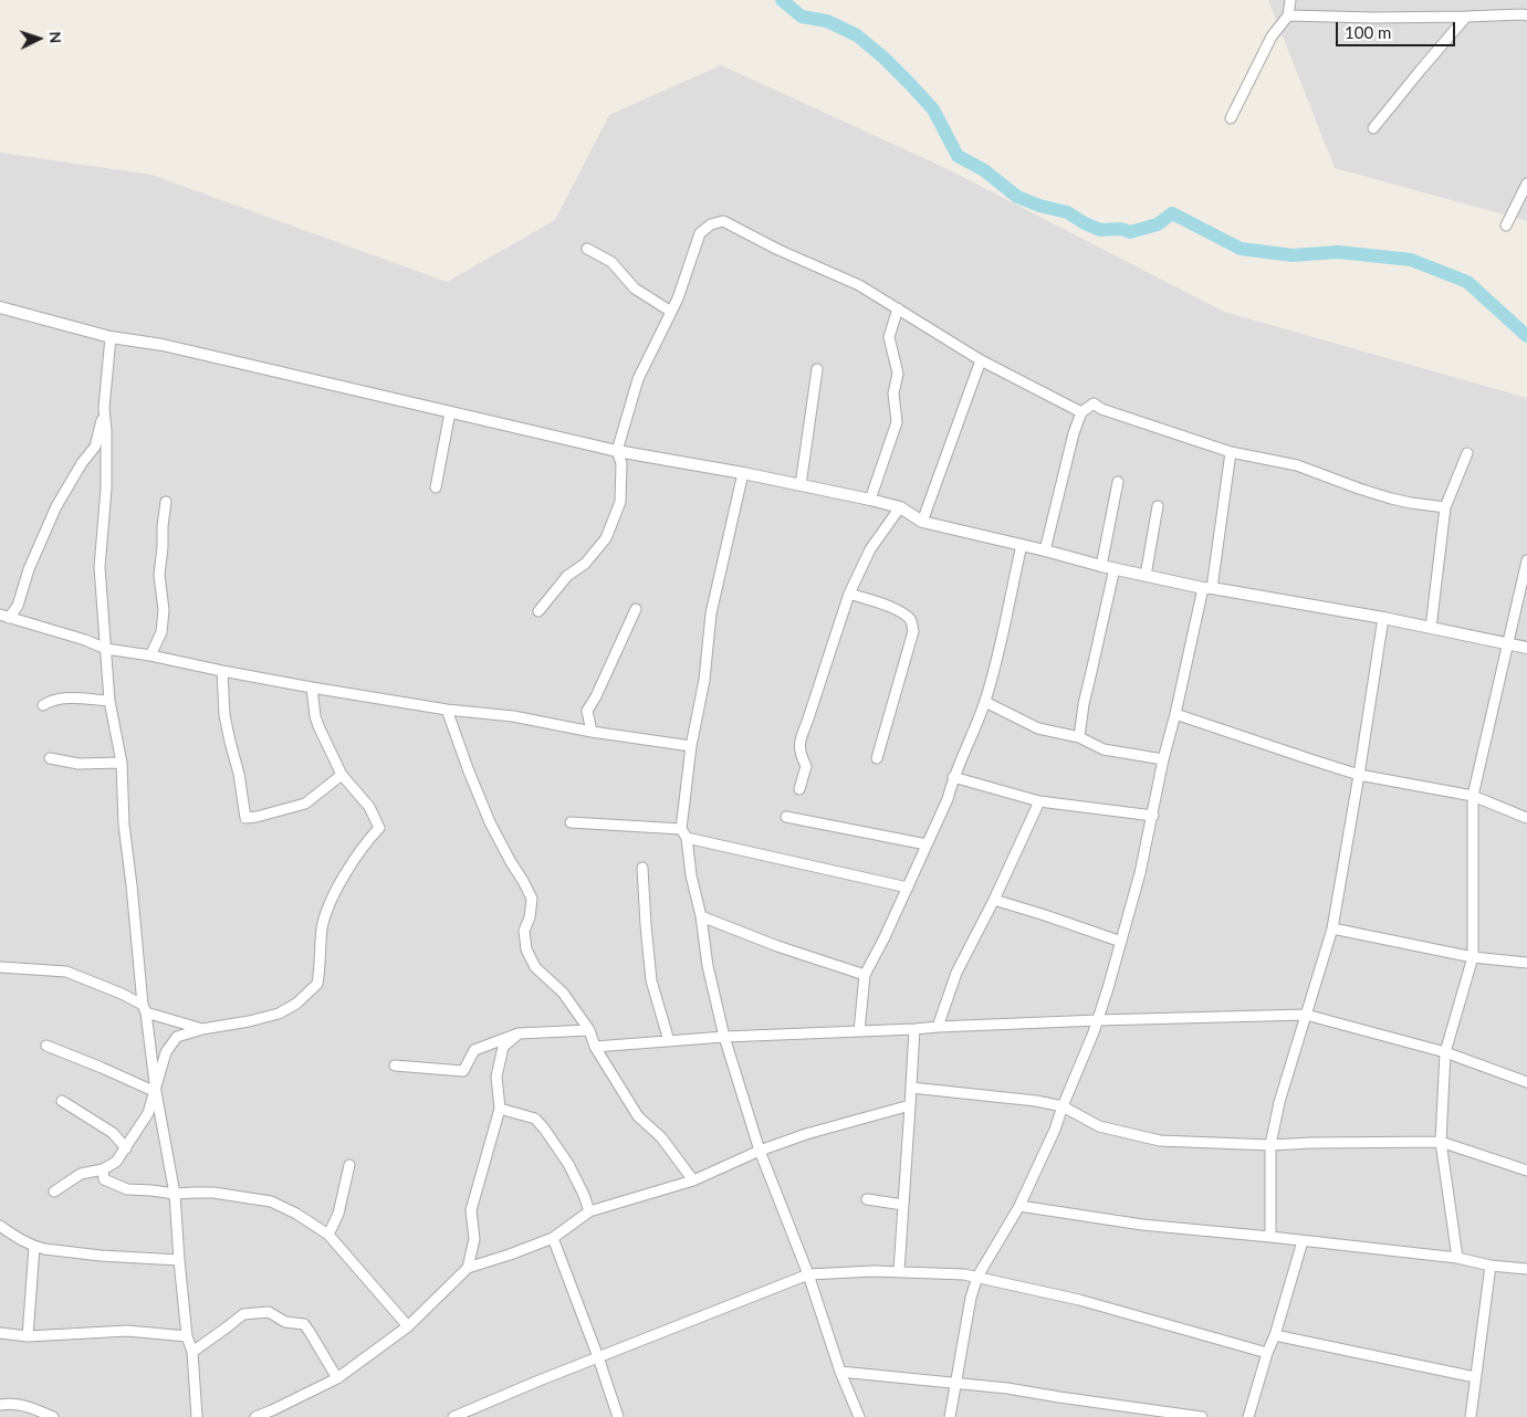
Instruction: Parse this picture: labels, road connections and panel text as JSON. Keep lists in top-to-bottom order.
{
  "scale_bar": "100 m",
  "north": "right"
}
